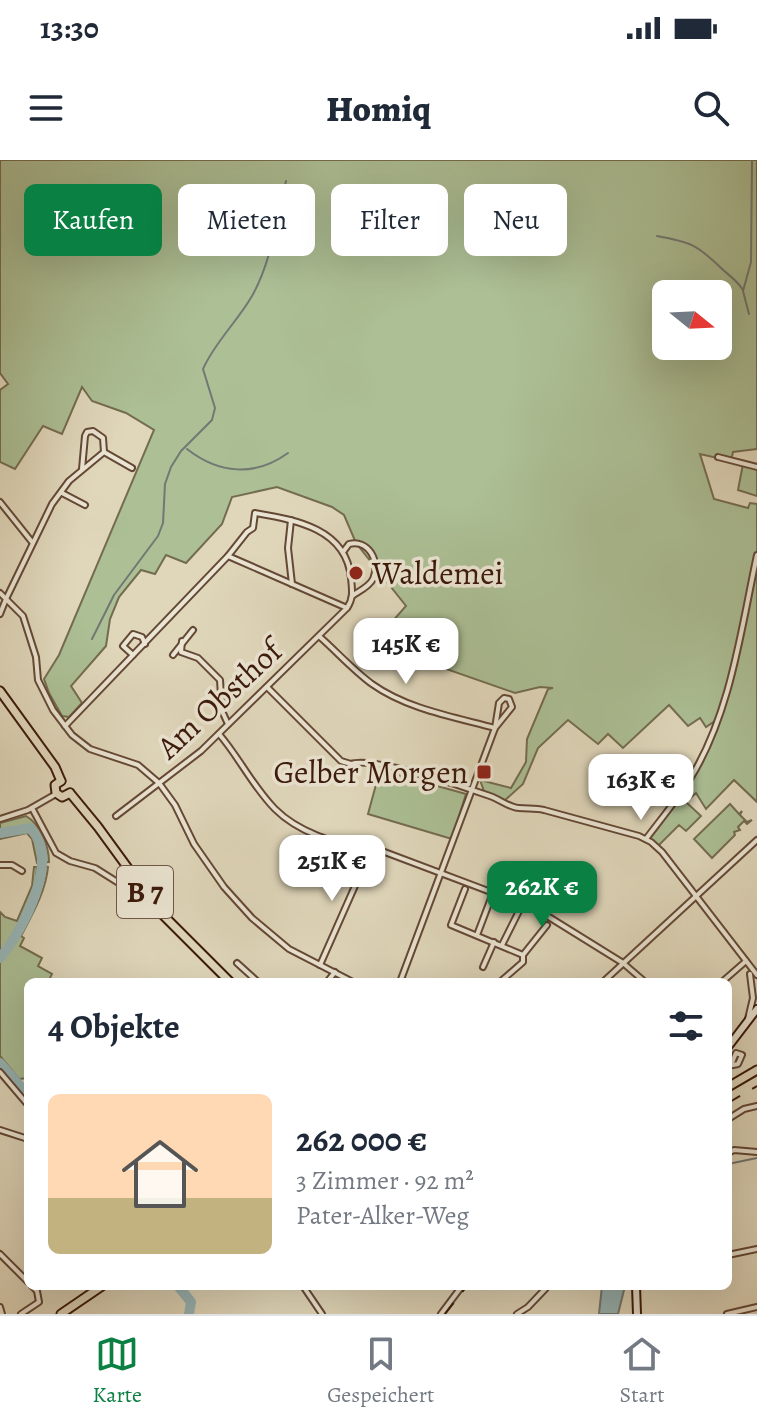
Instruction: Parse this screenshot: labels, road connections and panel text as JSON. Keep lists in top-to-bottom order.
{
  "streets": {
    "main road": ["B 7"],
    "street": ["Am Obsthof"]
  },
  "places": {
    "other": ["Waldemei"],
    "transit": ["Gelber Morgen"]
  },
  "north": "right",
  "page": {
    "status": "13:30",
    "header": "Homiq",
    "chip": [
      "Kaufen",
      "Mieten",
      "Filter",
      "Neu"
    ],
    "price": [
      "145K €",
      "163K €",
      "251K €",
      "262K €"
    ],
    "heading": "4 Objekte",
    "list": [
      {
        "name": "262 000 €",
        "note": "3 Zimmer · 92 m² · Pater-Alker-Weg"
      }
    ],
    "tabs": ["Karte", "Gespeichert", "Start"]
  }
}
